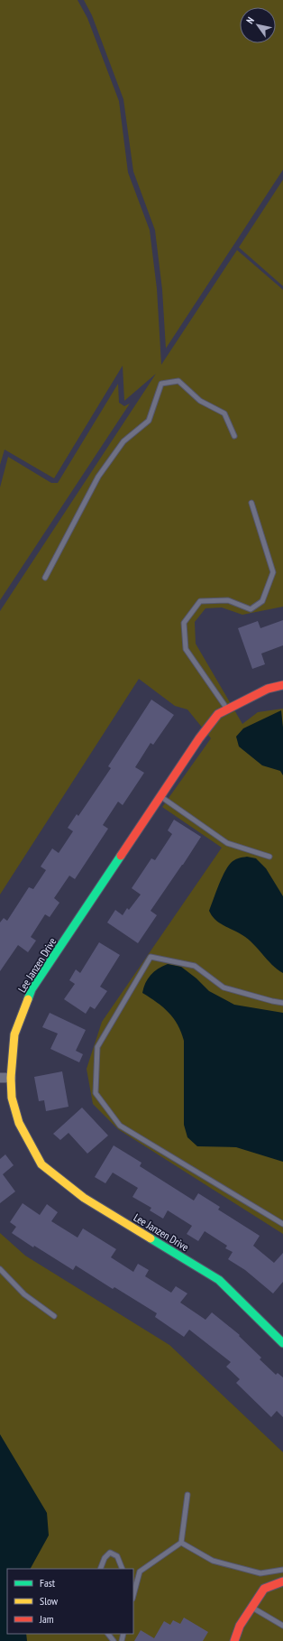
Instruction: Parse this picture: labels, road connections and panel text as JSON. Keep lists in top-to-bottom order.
{
  "streets": {
    "street": ["Lee Janzen Drive"]
  },
  "legend": ["Fast", "Slow", "Jam"],
  "north": "top left"
}
